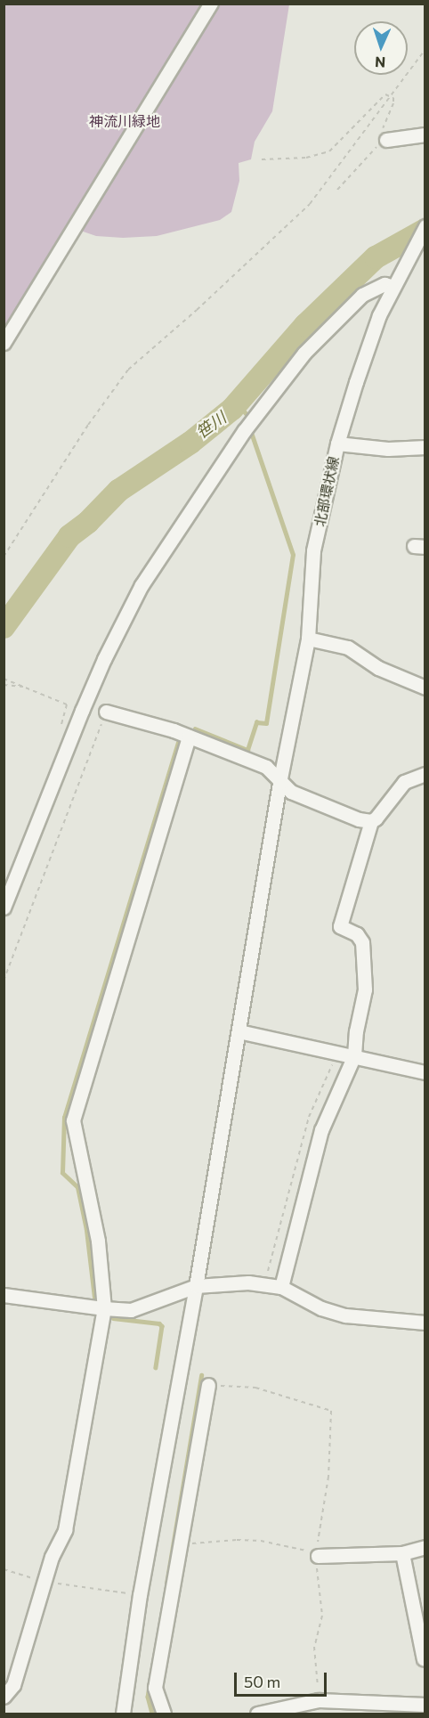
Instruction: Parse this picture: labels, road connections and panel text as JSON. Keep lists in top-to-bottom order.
{
  "streets": {
    "street": ["北部環状線"]
  },
  "water": ["笹川"],
  "parks": ["神流川緑地"],
  "scale_bar": "50 m",
  "north": "bottom"
}
